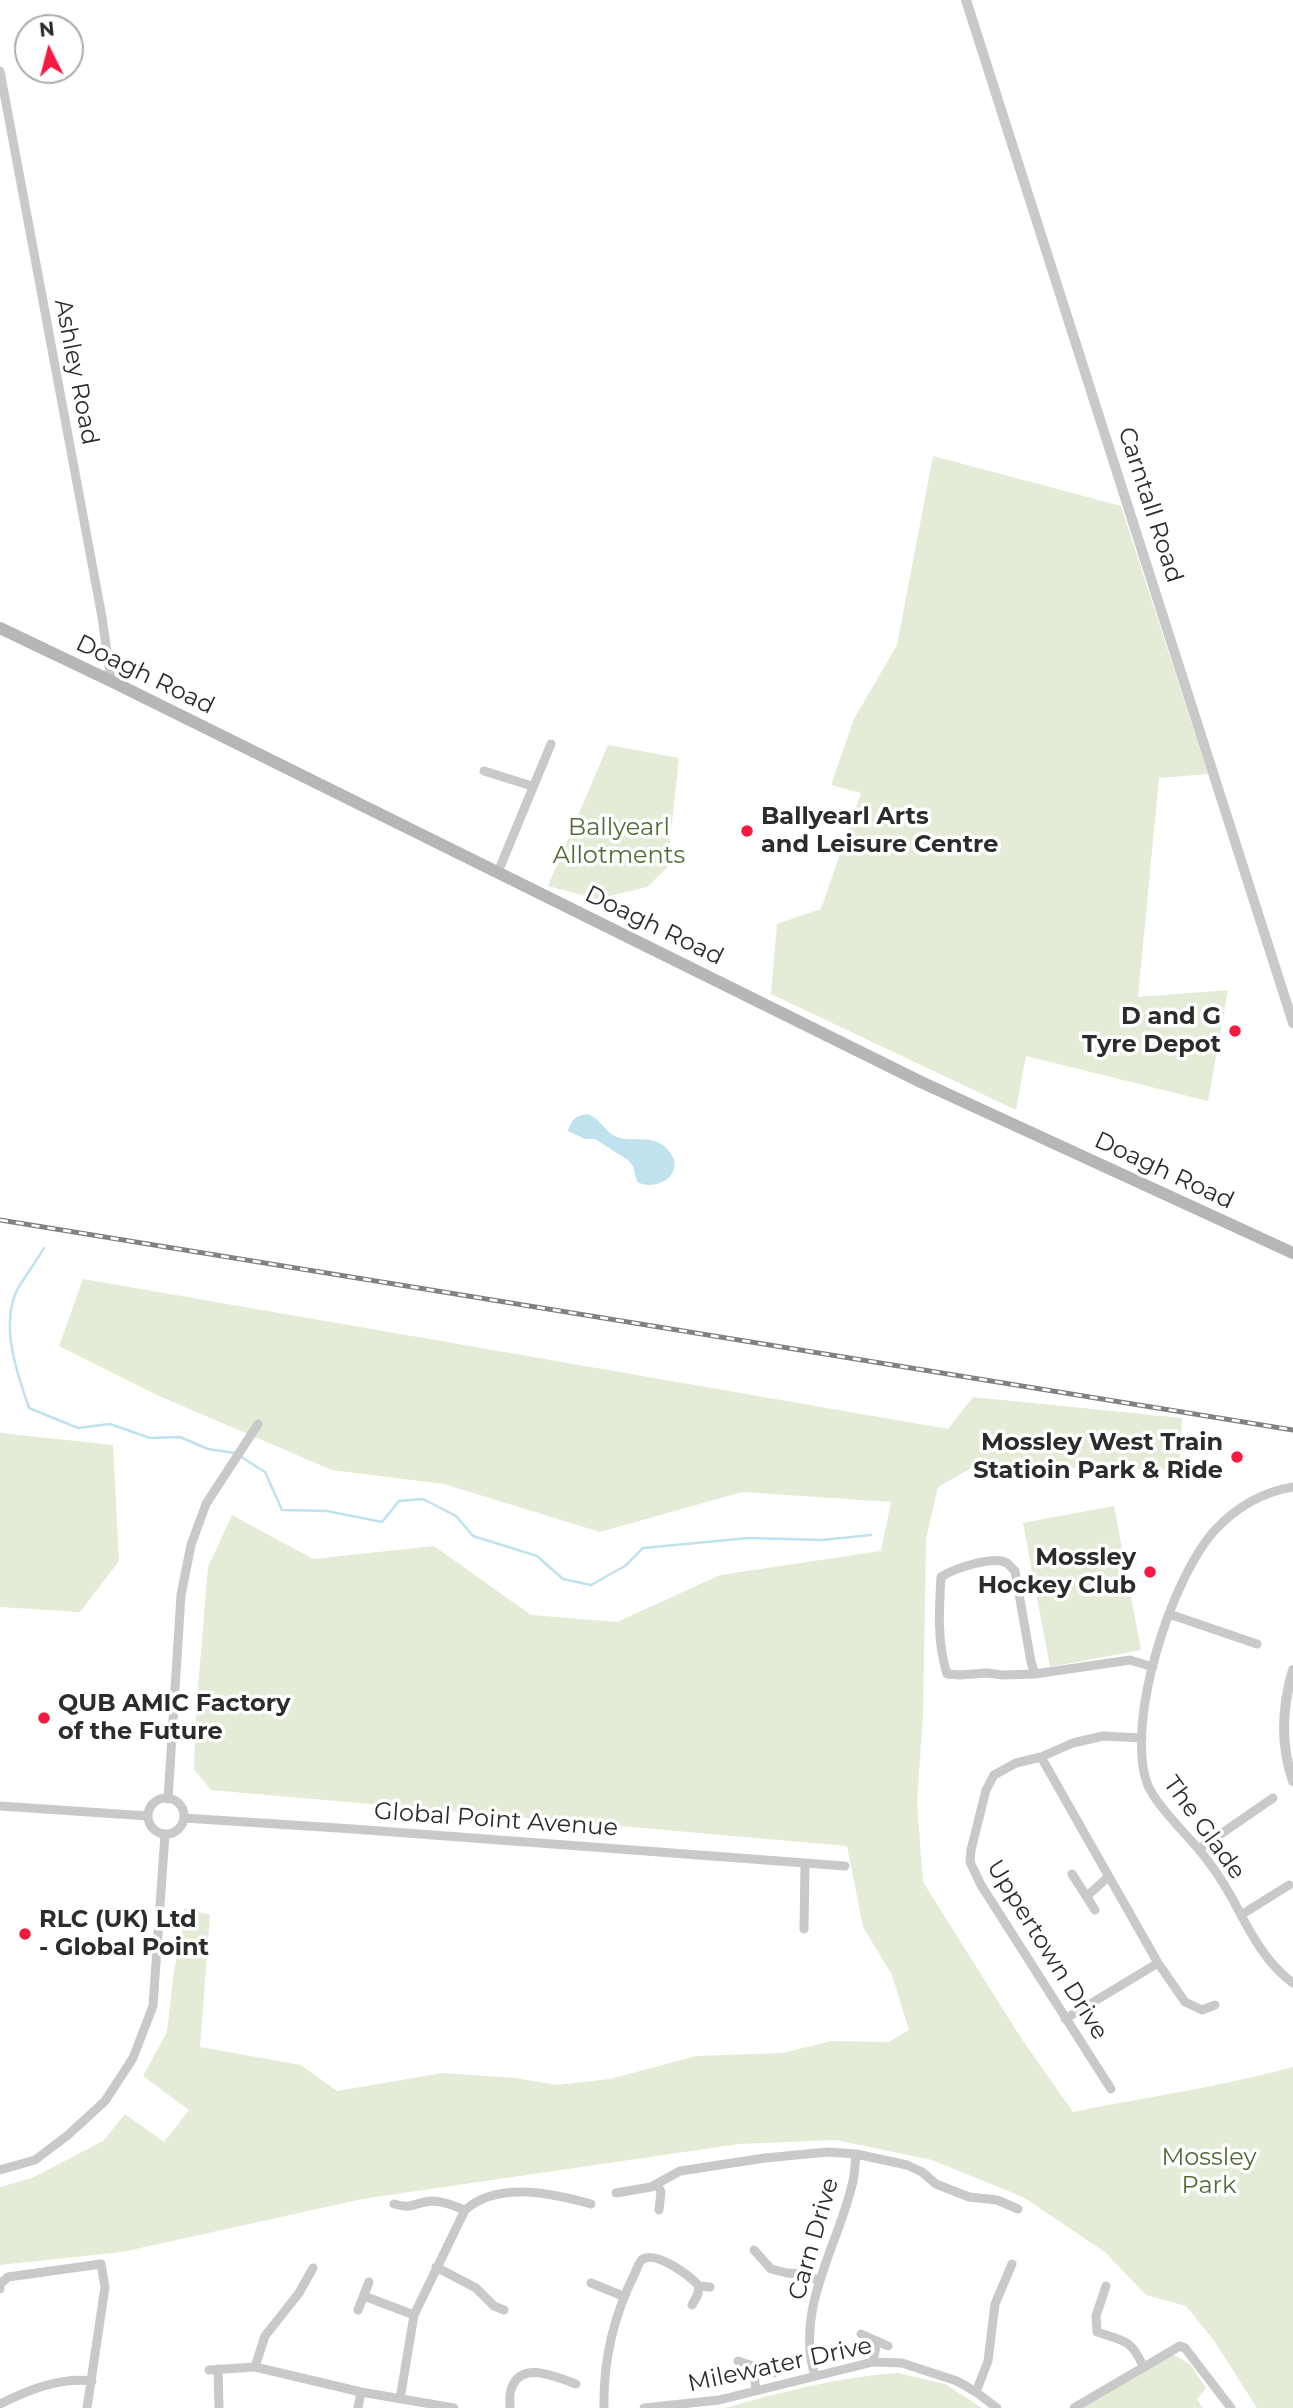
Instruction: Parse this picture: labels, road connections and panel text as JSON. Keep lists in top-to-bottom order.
{
  "streets": {
    "main road": ["Doagh Road"],
    "street": [
      "Ashley Road",
      "Carntall Road",
      "Global Point Avenue",
      "The Glade",
      "Uppertown Drive",
      "Carn Drive",
      "Milewater Drive"
    ]
  },
  "crossings": [
    ["Ashley Road", "Doagh Road"],
    ["The Glade", "Uppertown Drive"],
    ["Carn Drive", "Milewater Drive"]
  ],
  "parks": ["Ballyearl Allotments", "Mossley Park"],
  "places": [
    "Ballyearl Arts and Leisure Centre",
    "D and G Tyre Depot",
    "Mossley West Train Statioin Park & Ride",
    "Mossley Hockey Club",
    "QUB AMIC Factory of the Future",
    "RLC (UK) Ltd - Global Point"
  ],
  "north": "top"
}
